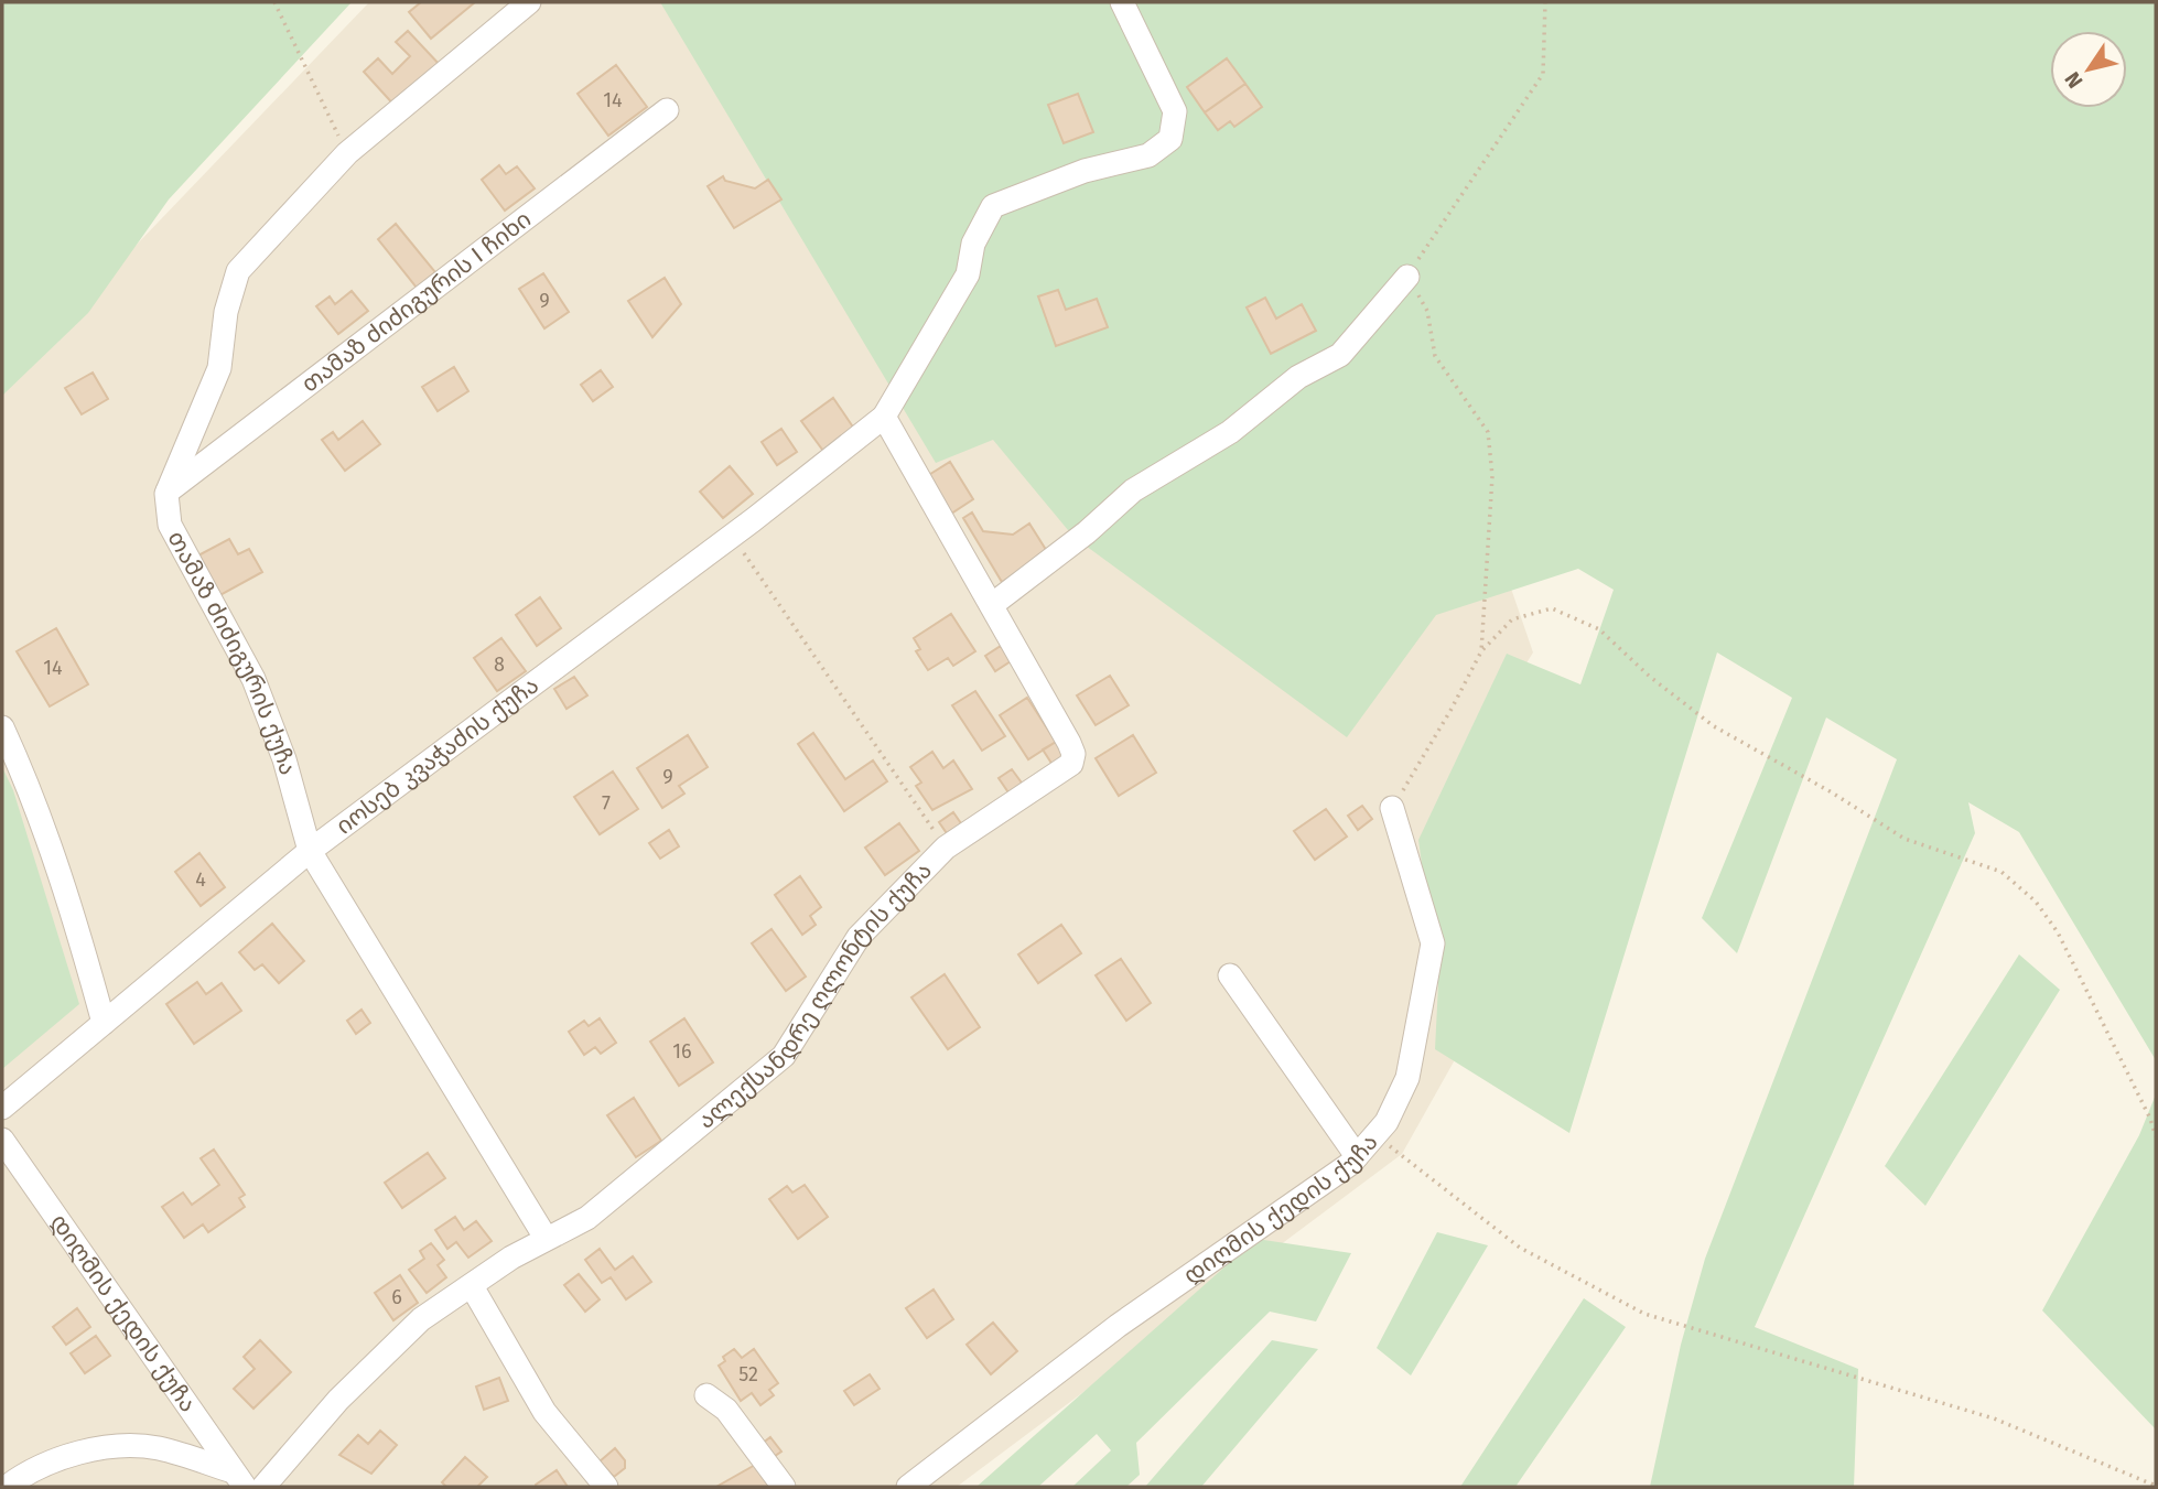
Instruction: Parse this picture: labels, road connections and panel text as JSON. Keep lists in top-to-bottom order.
{
  "streets": {
    "street": [
      "თამაზ ძიძიგურის I ჩიხი",
      "თამაზ ძიძიგურის ქუჩა",
      "იოსებ კვაჭაძის ქუჩა",
      "ალექსანდრე ღლონტის ქუჩა",
      "დიღმის ქედის ქუჩა"
    ]
  },
  "crossings": [
    ["თამაზ ძიძიგურის I ჩიხი", "თამაზ ძიძიგურის ქუჩა"],
    ["თამაზ ძიძიგურის ქუჩა", "იოსებ კვაჭაძის ქუჩა"],
    ["თამაზ ძიძიგურის ქუჩა", "ალექსანდრე ღლონტის ქუჩა"],
    ["იოსებ კვაჭაძის ქუჩა", "ალექსანდრე ღლონტის ქუჩა"]
  ],
  "house_numbers": [
    "14",
    "9",
    "8",
    "14",
    "9",
    "7",
    "4",
    "16",
    "6",
    "52"
  ],
  "north": "bottom left"
}
